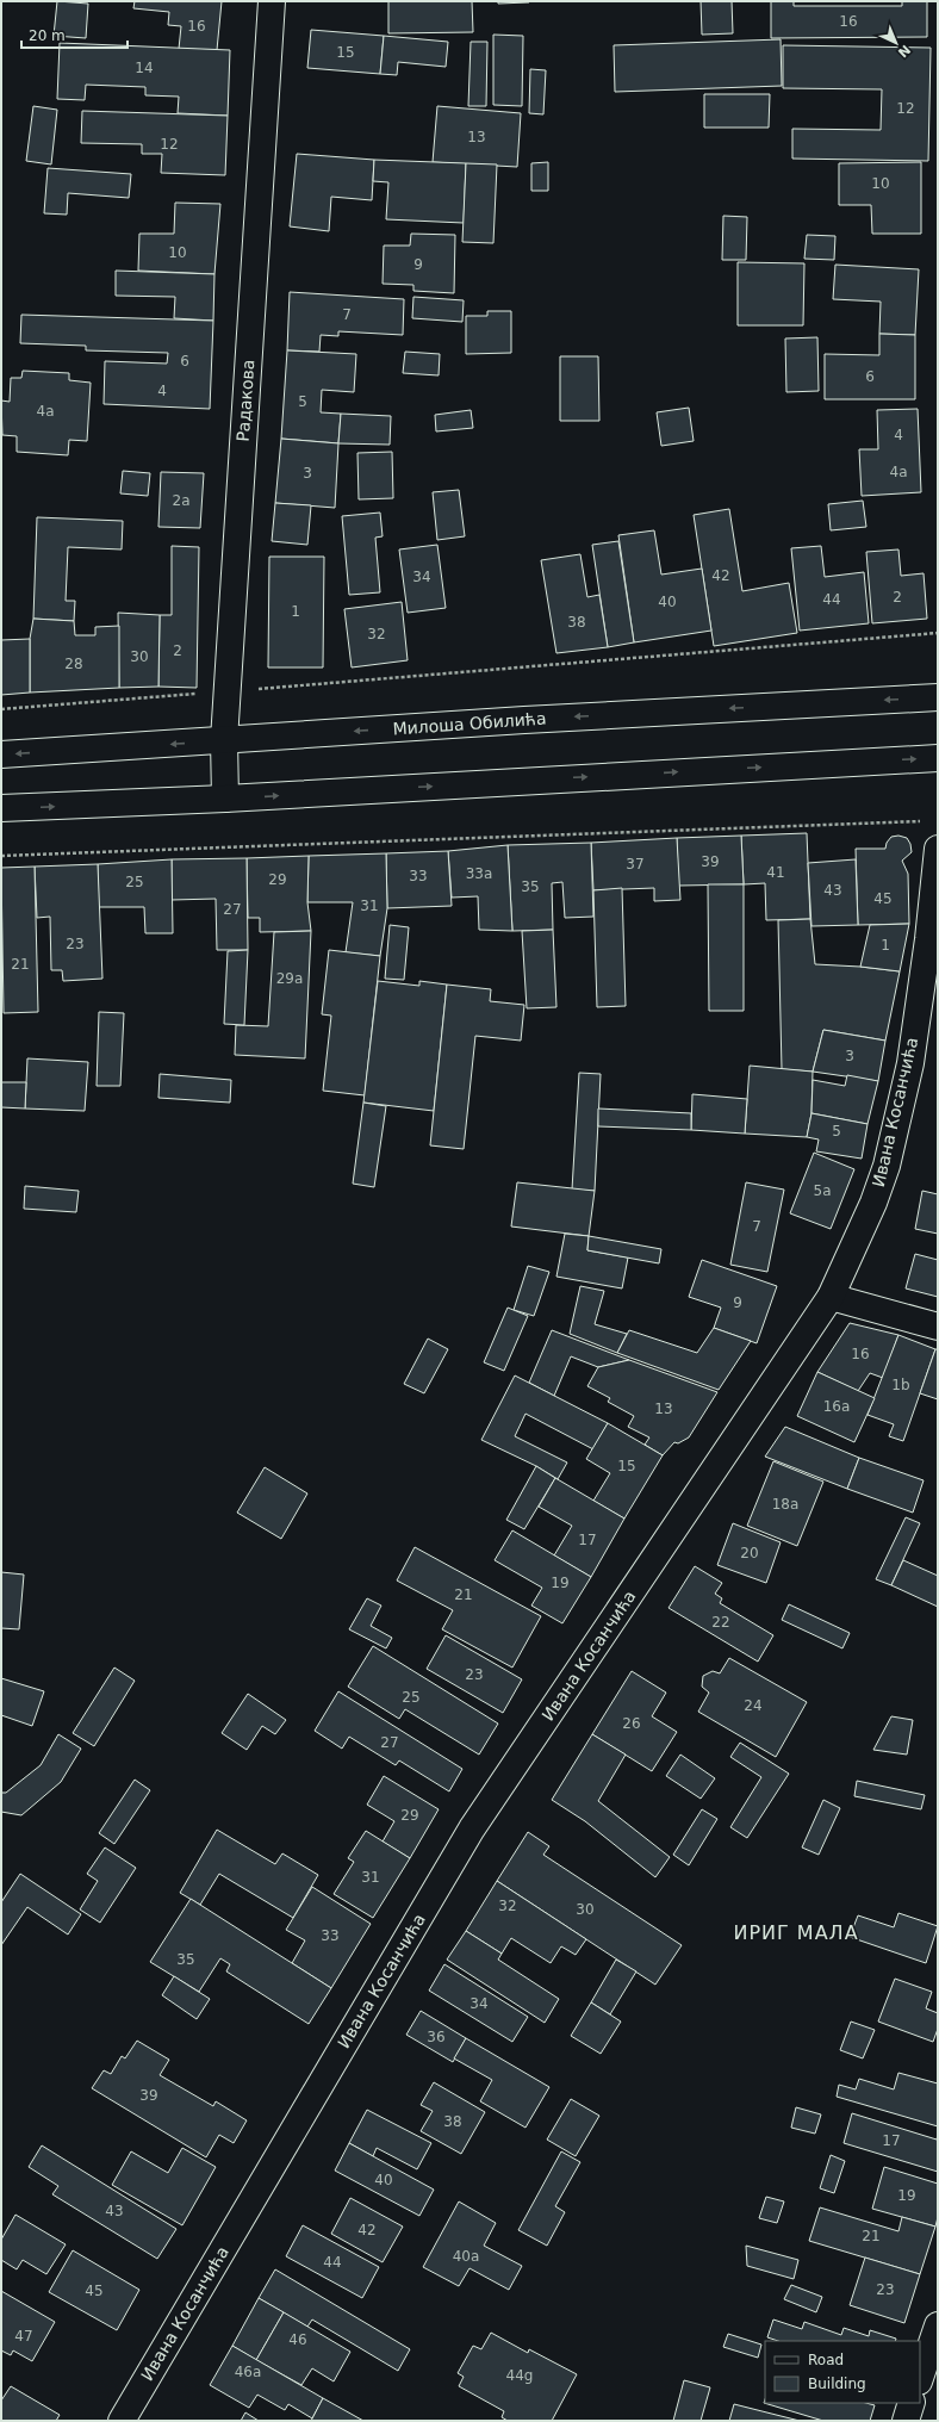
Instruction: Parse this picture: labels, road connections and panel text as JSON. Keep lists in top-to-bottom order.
{
  "streets": {
    "street": ["Радакова", "Милоша Обилића", "Ивана Косанчића"]
  },
  "crossings": [
    ["Радакова", "Милоша Обилића"]
  ],
  "districts": ["ИРИГ МАЛА"],
  "house_numbers": [
    "16",
    "16",
    "15",
    "14",
    "12",
    "13",
    "12",
    "10",
    "10",
    "9",
    "7",
    "6",
    "6",
    "4",
    "5",
    "4a",
    "4",
    "4a",
    "3",
    "2a",
    "42",
    "34",
    "2",
    "44",
    "40",
    "1",
    "38",
    "32",
    "2",
    "30",
    "28",
    "39",
    "37",
    "41",
    "33a",
    "33",
    "29",
    "25",
    "35",
    "43",
    "45",
    "31",
    "27",
    "23",
    "1",
    "21",
    "29a",
    "3",
    "5",
    "5a",
    "7",
    "9",
    "16",
    "1b",
    "16a",
    "13",
    "15",
    "18a",
    "17",
    "20",
    "19",
    "21",
    "22",
    "23",
    "25",
    "24",
    "26",
    "27",
    "29",
    "31",
    "32",
    "30",
    "33",
    "35",
    "34",
    "36",
    "39",
    "38",
    "17",
    "40",
    "19",
    "43",
    "42",
    "21",
    "40a",
    "44",
    "23",
    "45",
    "47",
    "46",
    "46a",
    "44g"
  ],
  "legend": ["Road", "Building"],
  "scale_bar": "20 m",
  "north": "bottom right"
}
